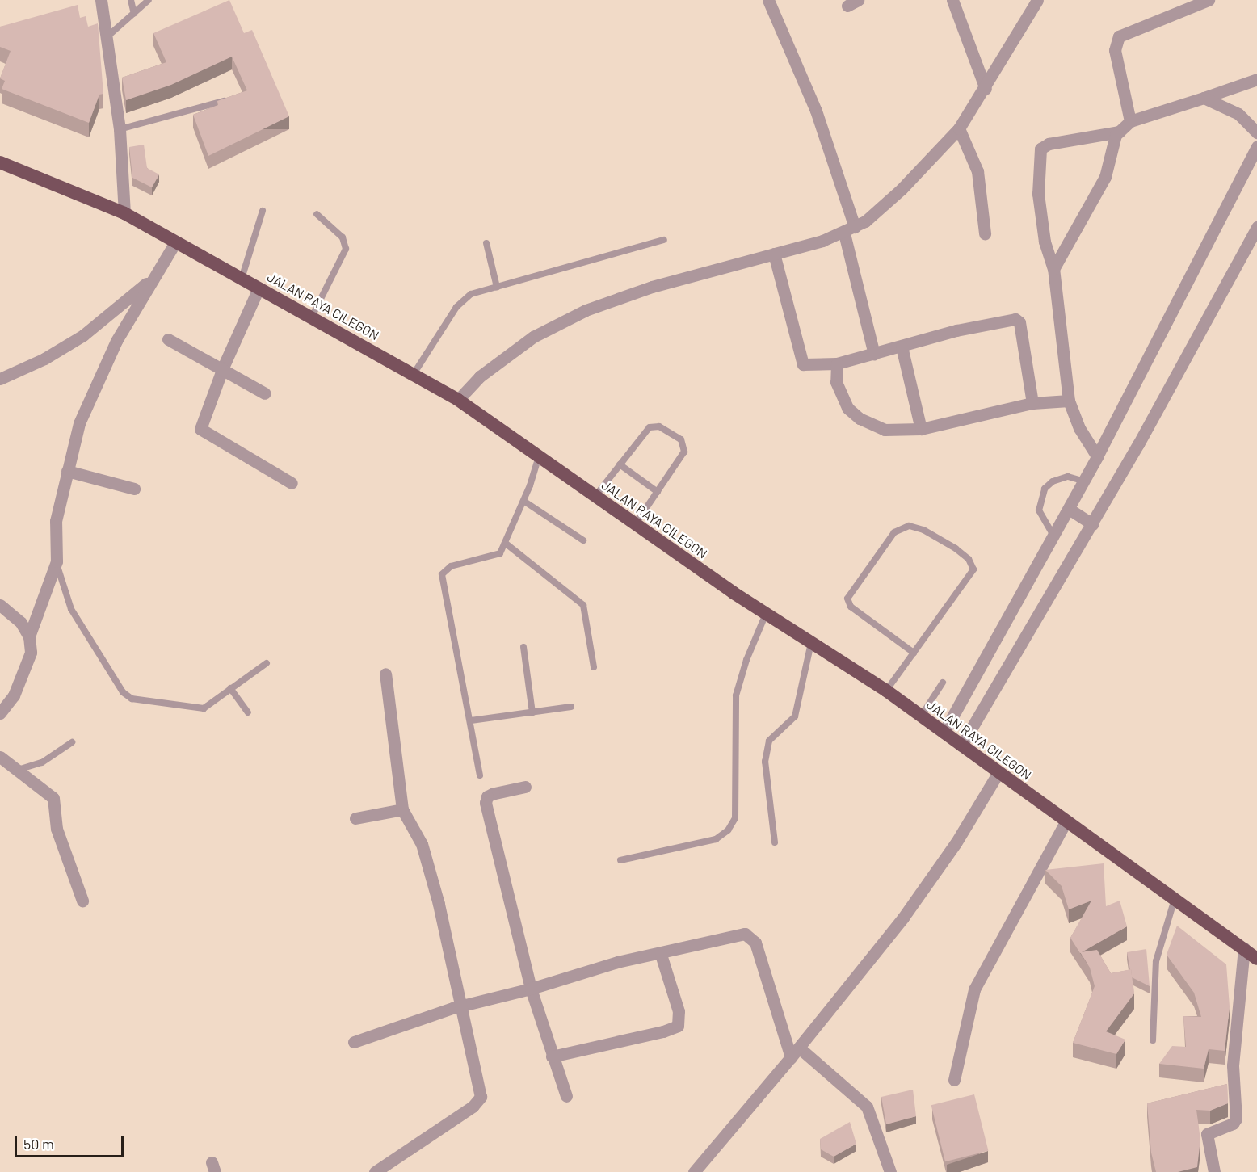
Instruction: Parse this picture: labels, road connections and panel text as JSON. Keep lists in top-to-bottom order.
{
  "streets": {
    "highway": ["JALAN RAYA CILEGON"]
  },
  "scale_bar": "50 m"
}
